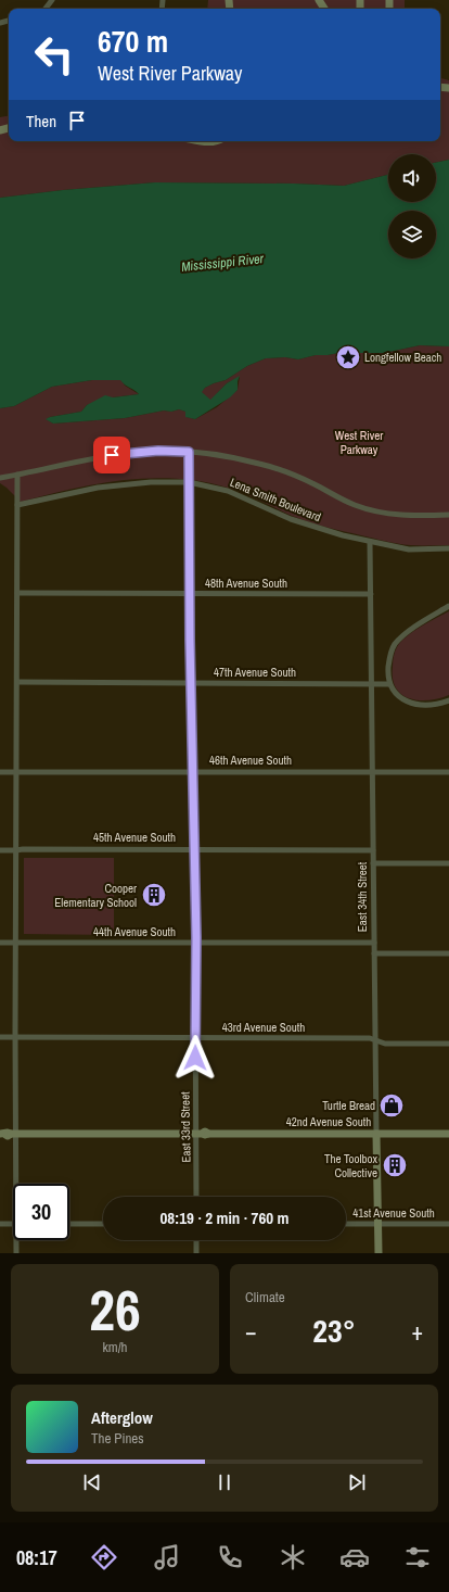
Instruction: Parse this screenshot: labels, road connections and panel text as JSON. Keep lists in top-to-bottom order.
{
  "streets": {
    "street": [
      "Lena Smith Boulevard",
      "48th Avenue South",
      "47th Avenue South",
      "46th Avenue South",
      "45th Avenue South",
      "East 34th Street",
      "44th Avenue South",
      "43rd Avenue South",
      "42nd Avenue South",
      "East 33rd Street",
      "41st Avenue South"
    ]
  },
  "crossings": [
    ["Lena Smith Boulevard", "East 34th Street"],
    ["Lena Smith Boulevard", "East 33rd Street"],
    ["48th Avenue South", "East 34th Street"],
    ["48th Avenue South", "East 33rd Street"],
    ["47th Avenue South", "East 34th Street"],
    ["47th Avenue South", "East 33rd Street"],
    ["46th Avenue South", "East 34th Street"],
    ["46th Avenue South", "East 33rd Street"],
    ["45th Avenue South", "East 34th Street"],
    ["45th Avenue South", "East 33rd Street"],
    ["East 34th Street", "44th Avenue South"],
    ["East 34th Street", "43rd Avenue South"],
    ["East 34th Street", "42nd Avenue South"],
    ["East 34th Street", "41st Avenue South"],
    ["44th Avenue South", "East 33rd Street"],
    ["43rd Avenue South", "East 33rd Street"],
    ["42nd Avenue South", "East 33rd Street"]
  ],
  "water": ["Mississippi River"],
  "parks": ["West River Parkway"],
  "places": {
    "place": ["Longfellow Beach"],
    "building": ["Cooper Elementary School", "The Toolbox Collective"],
    "shop": ["Turtle Bread"]
  },
  "page": {
    "turn": ["670 m", "West River Parkway"],
    "then": "Then",
    "limit": "30",
    "trip": "08:19 · 2 min · 760 m",
    "tile": [
      ["26", "km/h"],
      "Climate"
    ],
    "heat": ["−", "23°", "+"],
    "song": ["Afterglow", "The Pines"],
    "tabs": "08:17"
  }
}
